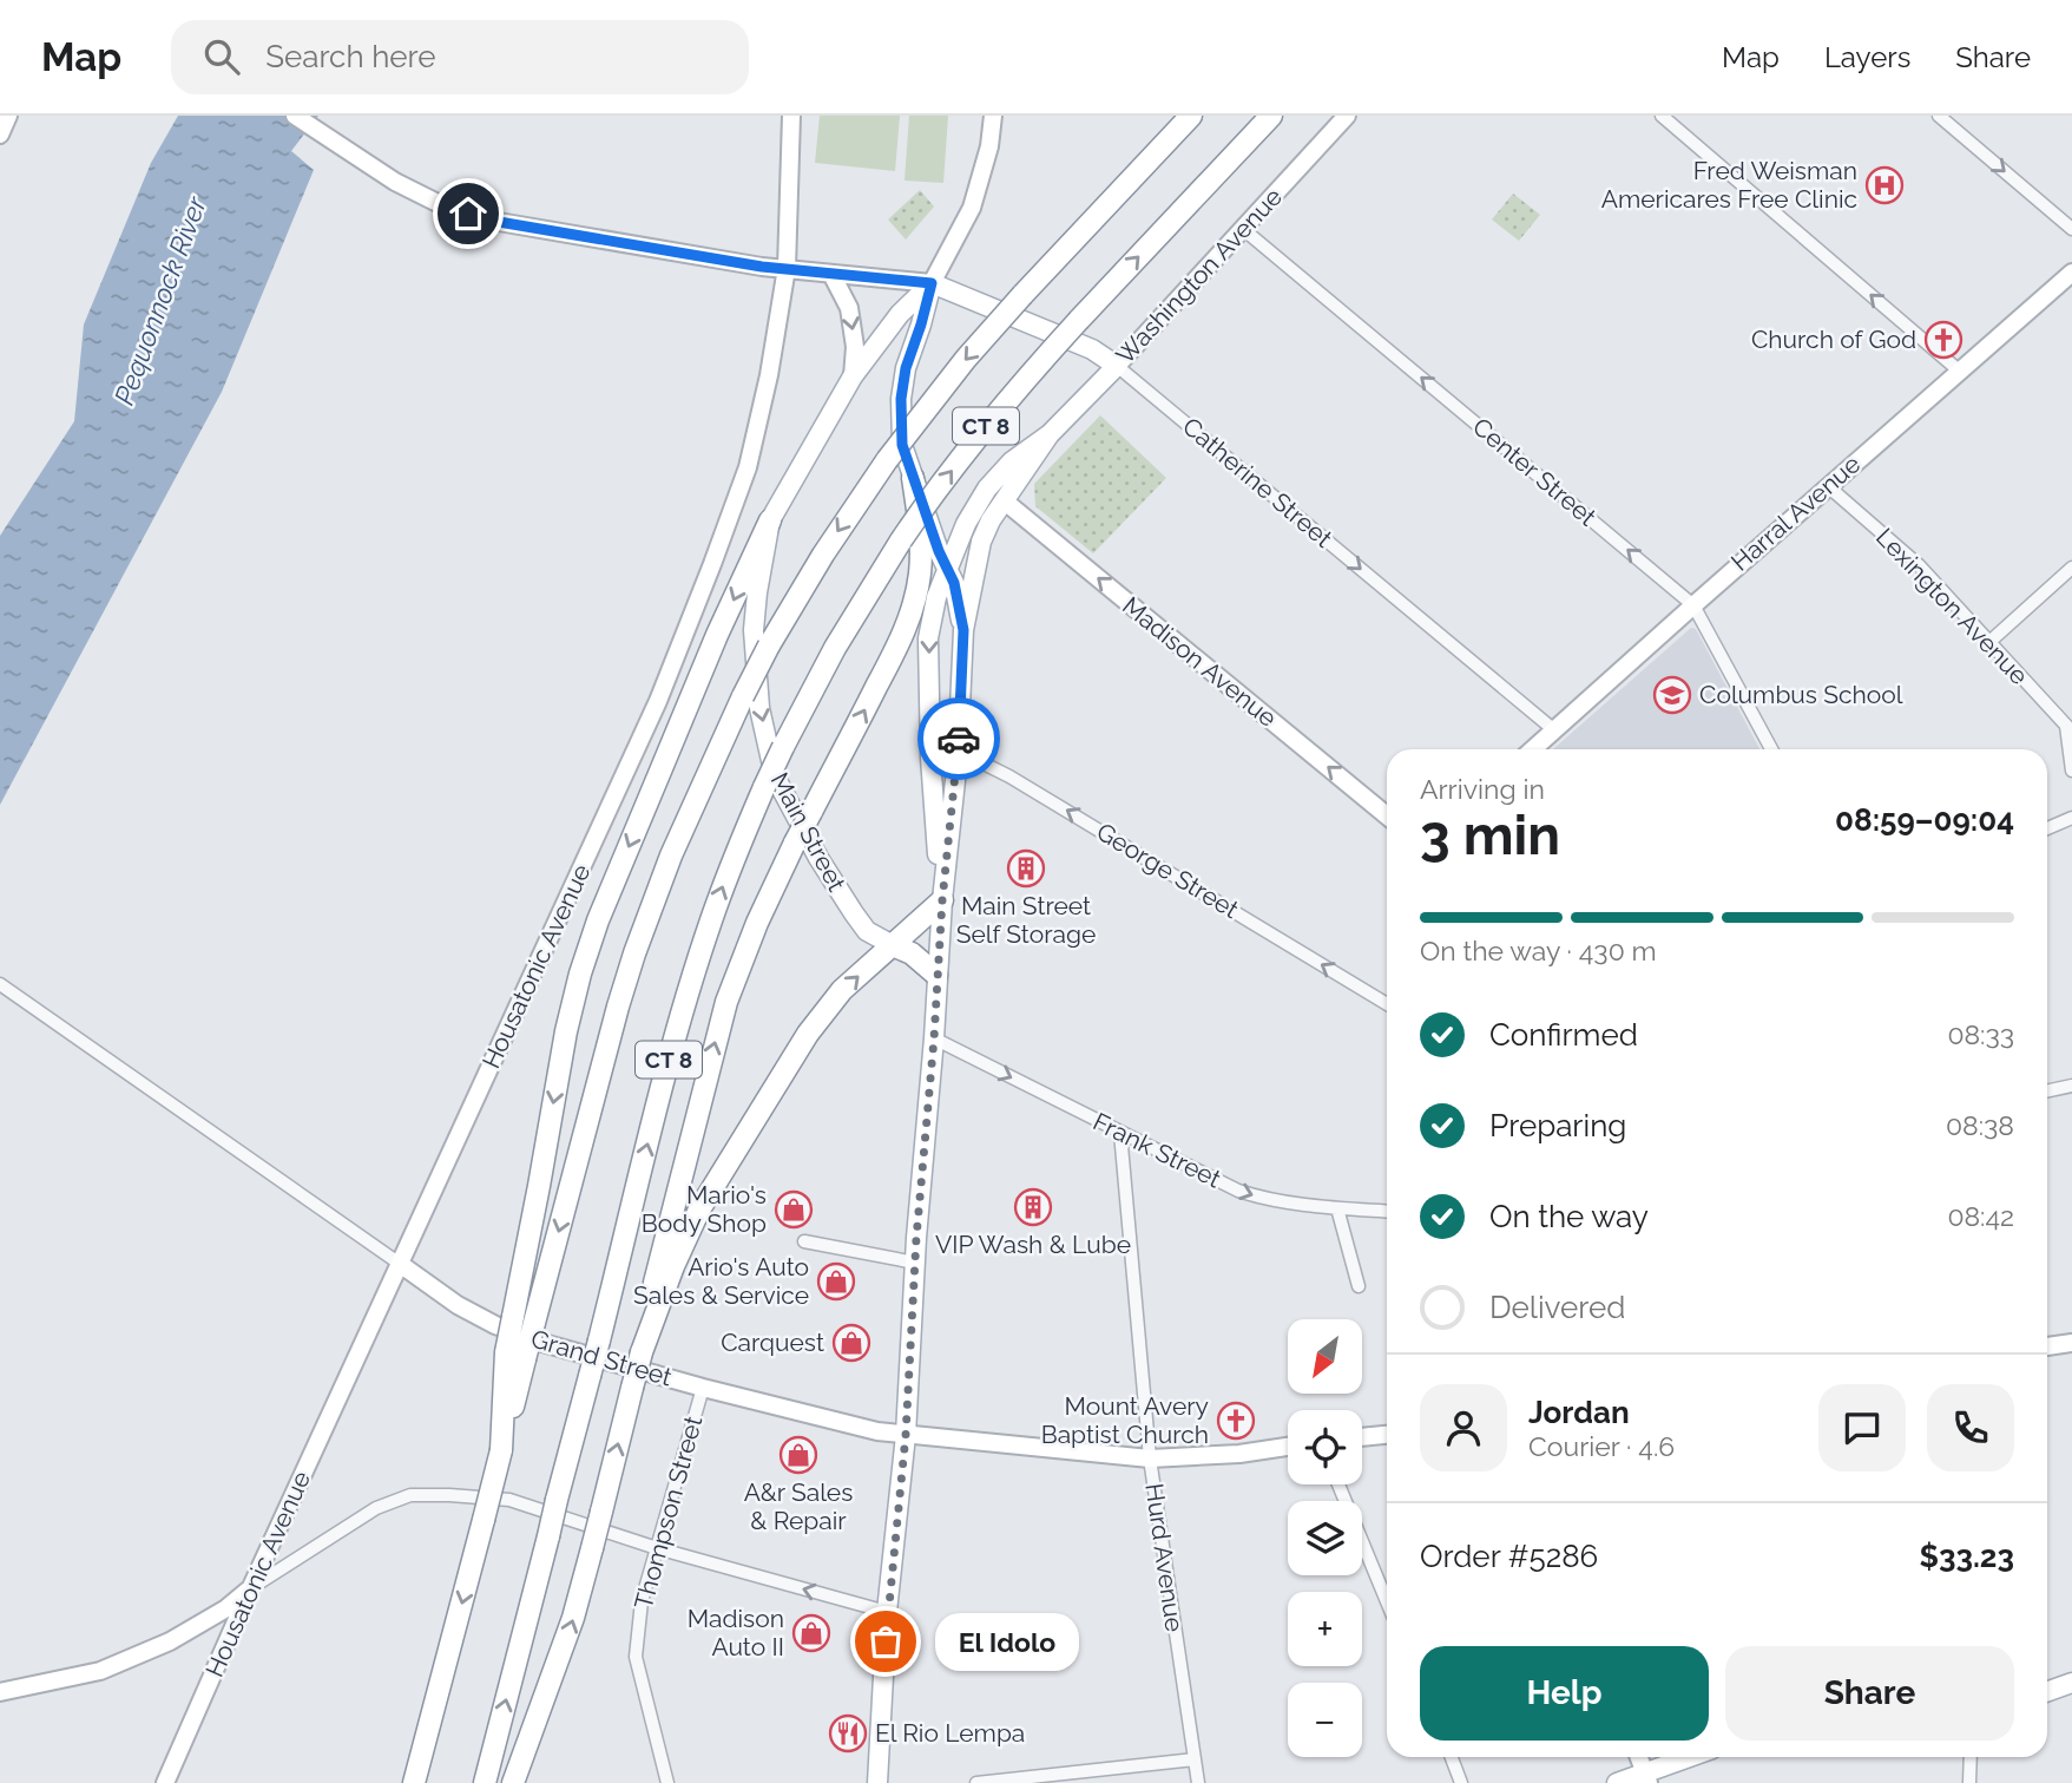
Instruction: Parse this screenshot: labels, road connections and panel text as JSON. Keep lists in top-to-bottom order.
{
  "streets": {
    "highway": ["CT 8"],
    "main road": [
      "Washington Avenue",
      "Catherine Street",
      "Harral Avenue",
      "Madison Avenue",
      "Main Street",
      "Housatonic Avenue",
      "Grand Street"
    ],
    "street": [
      "Center Street",
      "Lexington Avenue",
      "George Street",
      "Frank Street",
      "Thompson Street",
      "Hurd Avenue"
    ]
  },
  "crossings": [
    ["Washington Avenue", "Center Street"],
    ["Washington Avenue", "Catherine Street"],
    ["Washington Avenue", "Madison Avenue"],
    ["Washington Avenue", "Main Street"],
    ["Center Street", "Harral Avenue"],
    ["Catherine Street", "Harral Avenue"],
    ["Catherine Street", "Main Street"],
    ["Harral Avenue", "Lexington Avenue"],
    ["Madison Avenue", "Main Street"],
    ["Main Street", "George Street"],
    ["Main Street", "Frank Street"],
    ["Main Street", "Grand Street"],
    ["Housatonic Avenue", "Grand Street"],
    ["Frank Street", "Hurd Avenue"],
    ["Grand Street", "Thompson Street"],
    ["Grand Street", "Hurd Avenue"]
  ],
  "one_way": [
    "Center Street",
    "Catherine Street",
    "Madison Avenue",
    "George Street",
    "Frank Street"
  ],
  "water": ["Pequonnock River"],
  "places": {
    "hospital": ["Fred Weisman Americares Free Clinic"],
    "church": ["Church of God", "Mount Avery Baptist Church"],
    "school or university": ["Columbus School"],
    "building": ["Main Street Self Storage", "VIP Wash & Lube"],
    "shop": [
      "Mario's Body Shop",
      "Ario's Auto Sales & Service",
      "Carquest",
      "A&r Sales & Repair",
      "Madison Auto II"
    ],
    "other": ["El Idolo"],
    "restaurant": ["El Rio Lempa"]
  },
  "north": "bottom left",
  "page": {
    "header": "Map",
    "search": "Search here",
    "nav": ["Map", "Layers", "Share"],
    "heading": ["3 min", "Arriving in", "08:59–09:04"],
    "panel": [
      "Jordan",
      "Courier · 4.6",
      "Order #5286",
      "$33.23"
    ],
    "bar": "On the way · 430 m",
    "list": [
      ["Confirmed", "08:33"],
      ["Preparing", "08:38"],
      ["On the way", "08:42"],
      "Delivered"
    ],
    "map_buttons": ["+", "−"],
    "bubble": "El Idolo",
    "buttons": ["Help", "Share"]
  }
}
